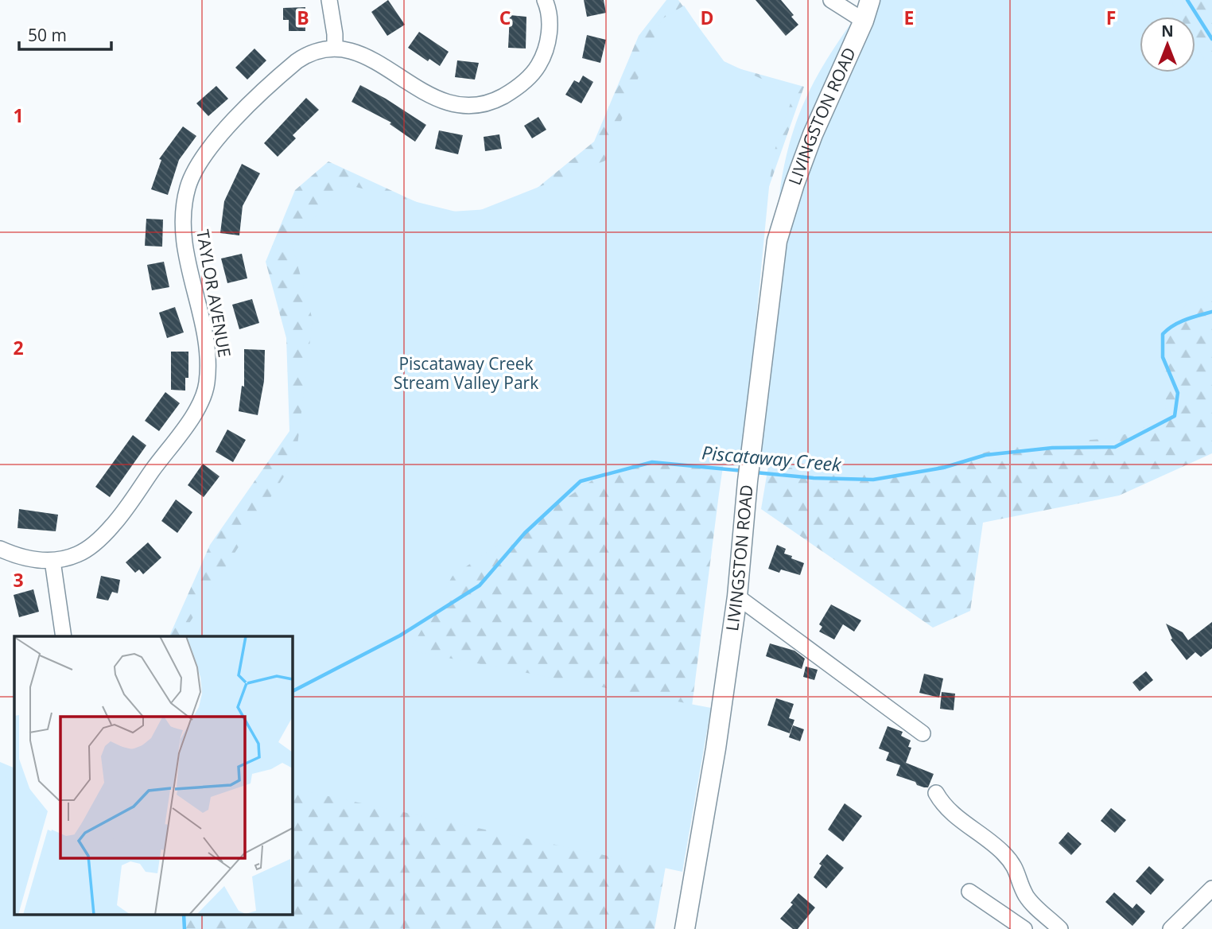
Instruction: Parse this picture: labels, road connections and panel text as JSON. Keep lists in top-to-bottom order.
{
  "streets": {
    "main road": ["LIVINGSTON ROAD"],
    "street": ["TAYLOR AVENUE"]
  },
  "water": ["Piscataway Creek"],
  "parks": ["Piscataway Creek Stream Valley Park"],
  "scale_bar": "50 m",
  "north": "top",
  "grid": {
    "columns": [
      "B",
      "C",
      "D",
      "E",
      "F"
    ],
    "rows": ["1", "2", "3"]
  }
}
